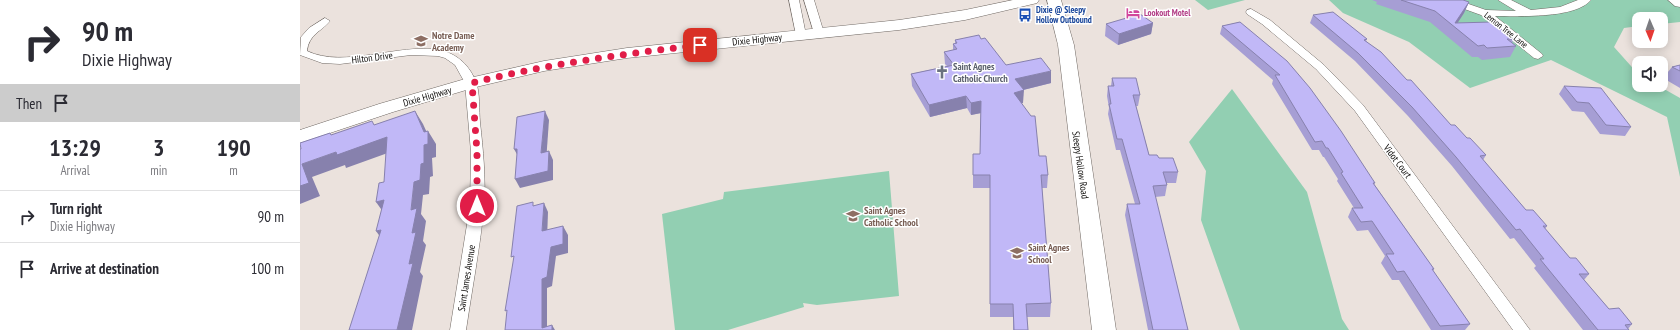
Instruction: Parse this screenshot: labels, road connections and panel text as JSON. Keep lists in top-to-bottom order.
{
  "streets": {
    "main road": ["Dixie Highway", "Sleepy Hollow Road"],
    "street": [
      "Lemon Tree Lane",
      "Hilton Drive",
      "Vidot Court",
      "Saint James Avenue"
    ]
  },
  "crossings": [
    ["Dixie Highway", "Hilton Drive"],
    ["Dixie Highway", "Saint James Avenue"],
    ["Hilton Drive", "Saint James Avenue"]
  ],
  "places": {
    "hotel": ["Lookout Motel"],
    "bus stop": ["Dixie @ Sleepy Hollow Outbound"],
    "school or university": ["Notre Dame Academy", "Saint Agnes Catholic School", "Saint Agnes School"],
    "church": ["Saint Agnes Catholic Church"]
  },
  "north": "bottom",
  "page": {
    "turn": ["90 m", "Dixie Highway"],
    "then": "Then",
    "eta": [
      "13:29",
      "Arrival",
      "3",
      "min",
      "190",
      "m"
    ],
    "list": [
      {
        "name": "Turn right",
        "note": "Dixie Highway",
        "value": "90 m"
      },
      {
        "name": "Arrive at destination",
        "value": "100 m"
      }
    ]
  }
}
